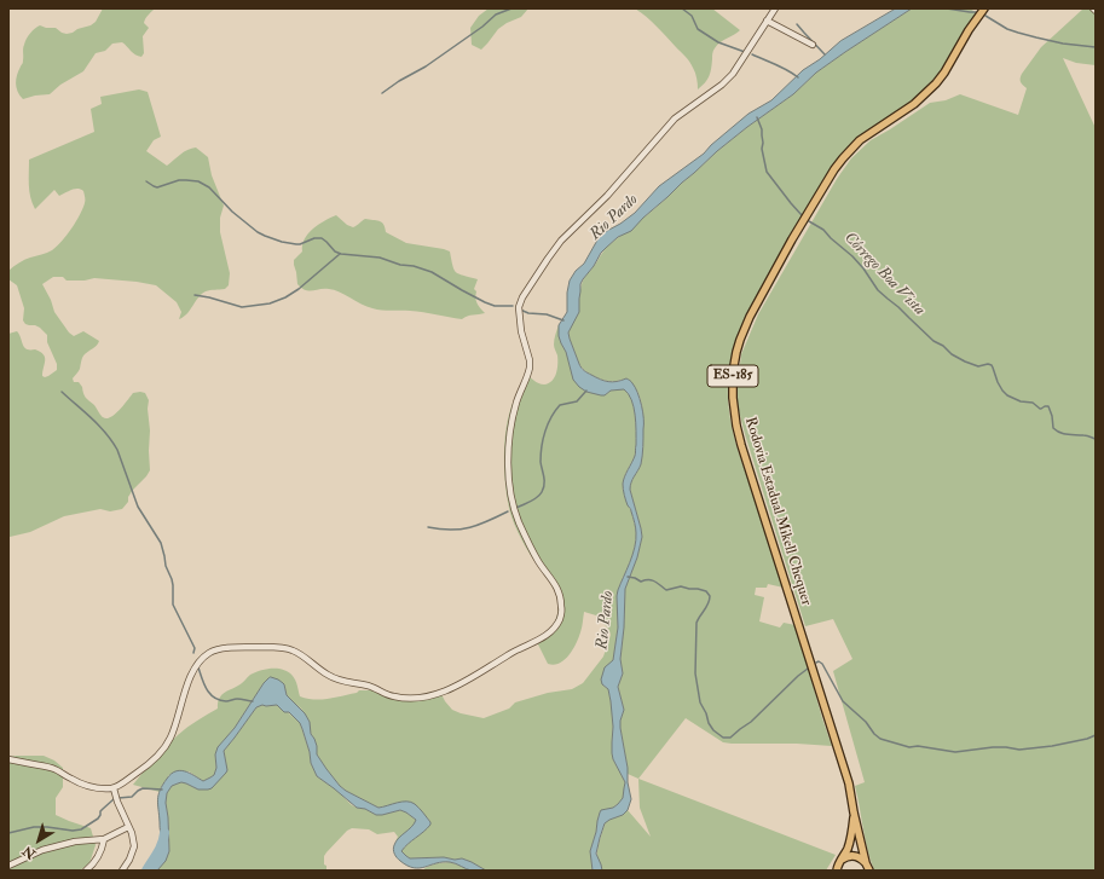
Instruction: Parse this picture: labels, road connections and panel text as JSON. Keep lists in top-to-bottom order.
{
  "streets": {
    "main road": ["ES-185", "Rodovia Estadual Mikell Chequer"]
  },
  "crossings": [
    ["ES-185", "Rodovia Estadual Mikell Chequer"]
  ],
  "water": ["Rio Pardo", "Córrego Boa Vista"],
  "north": "bottom left"
}
